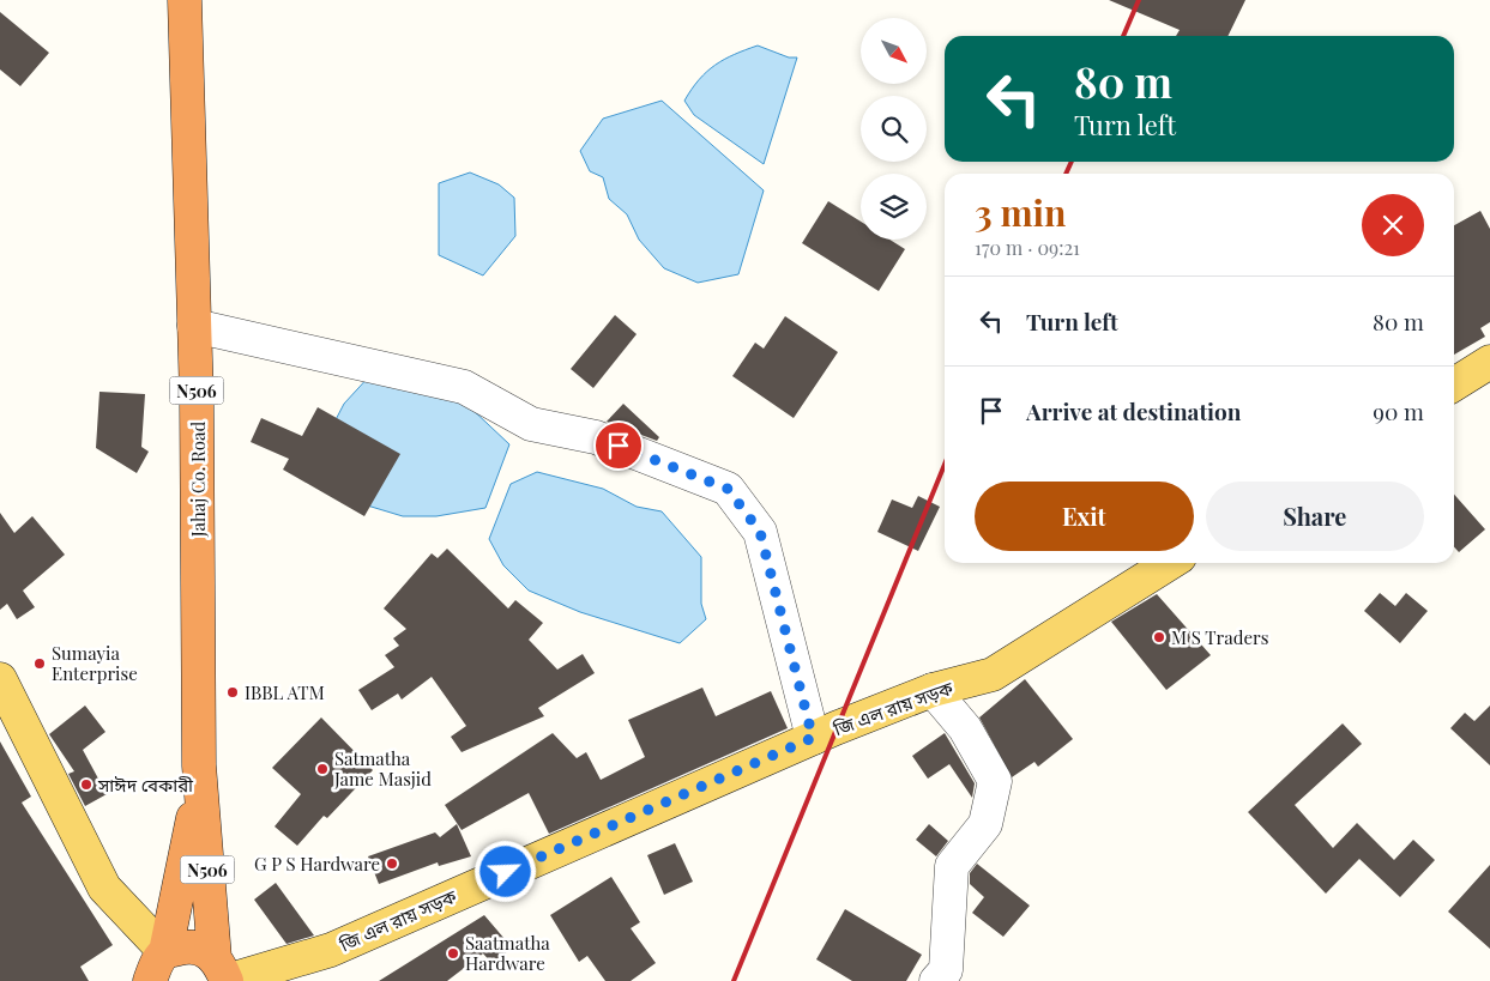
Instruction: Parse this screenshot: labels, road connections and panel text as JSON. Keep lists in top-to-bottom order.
{
  "streets": {
    "highway": ["N506", "Jahaj Co. Road"],
    "main road": ["জি এল রায় সড়ক"]
  },
  "crossings": [
    ["N506", "Jahaj Co. Road"],
    ["Jahaj Co. Road", "জি এল রায় সড়ক"]
  ],
  "places": [
    "M S Traders",
    "Sumayia Enterprise",
    "IBBL ATM",
    "Satmatha Jame Masjid",
    "সাঈদ বেকারী",
    "G P S Hardware",
    "Saatmatha Hardware"
  ],
  "north": "bottom right",
  "page": {
    "turn": ["80 m", "Turn left"],
    "heading": ["3 min", "170 m · 09:21"],
    "list": [
      {
        "name": "Turn left",
        "value": "80 m"
      },
      {
        "name": "Arrive at destination",
        "value": "90 m"
      }
    ],
    "buttons": ["Exit", "Share"]
  }
}
